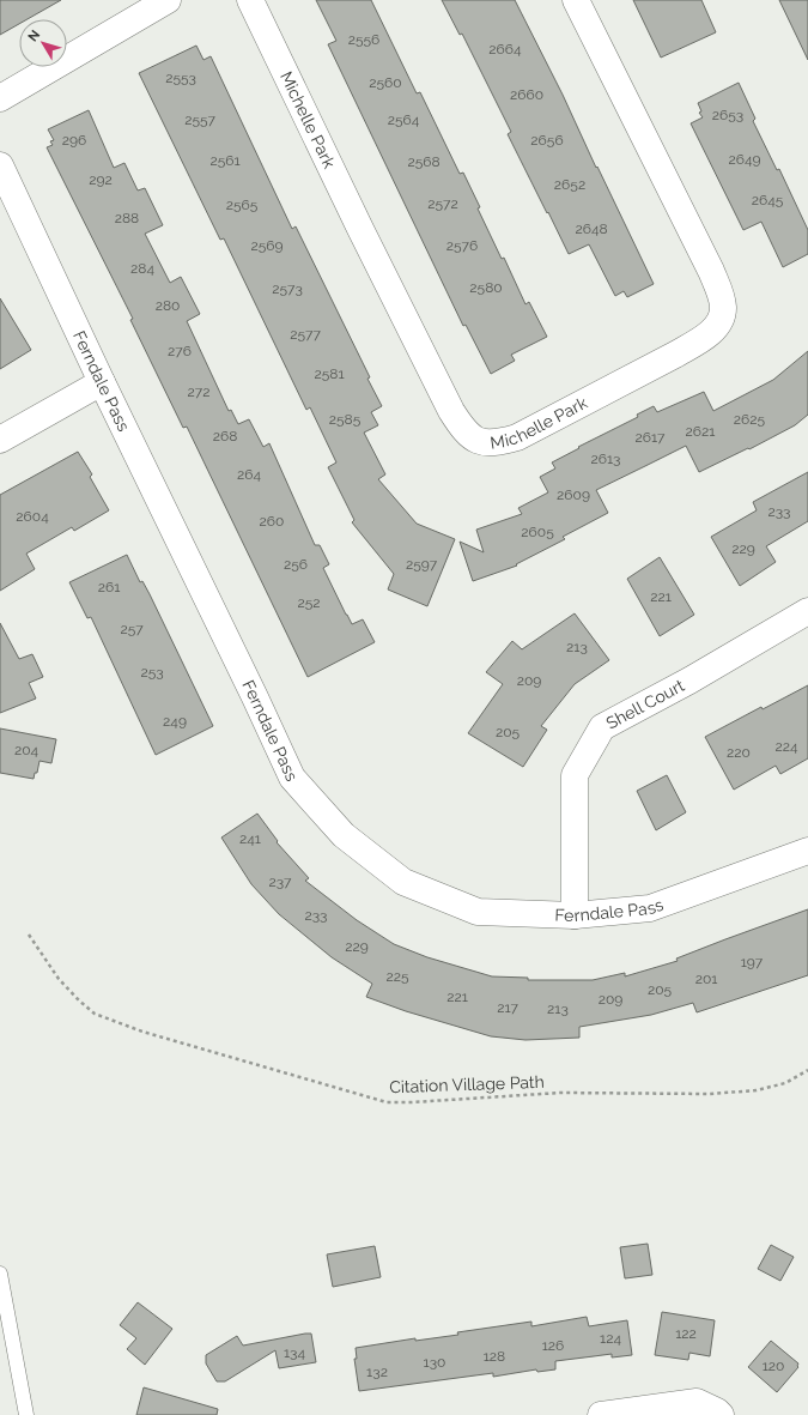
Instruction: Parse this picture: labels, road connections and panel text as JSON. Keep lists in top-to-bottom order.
{
  "streets": {
    "street": ["Michelle Park", "Ferndale Pass", "Shell Court"],
    "path": ["Citation Village Path"]
  },
  "crossings": [
    ["Ferndale Pass", "Shell Court"]
  ],
  "house_numbers": [
    "2556",
    "2664",
    "2553",
    "2560",
    "2660",
    "2653",
    "2557",
    "2564",
    "296",
    "2656",
    "2649",
    "2561",
    "2568",
    "292",
    "2652",
    "2645",
    "2572",
    "2565",
    "288",
    "2648",
    "2569",
    "2576",
    "284",
    "2580",
    "2573",
    "280",
    "2577",
    "276",
    "2581",
    "272",
    "2585",
    "2625",
    "2621",
    "268",
    "2617",
    "2613",
    "264",
    "2609",
    "233",
    "2604",
    "260",
    "2605",
    "229",
    "256",
    "2597",
    "261",
    "221",
    "252",
    "257",
    "213",
    "253",
    "209",
    "249",
    "205",
    "224",
    "204",
    "220",
    "241",
    "237",
    "233",
    "229",
    "197",
    "225",
    "201",
    "205",
    "221",
    "209",
    "217",
    "213",
    "122",
    "124",
    "126",
    "134",
    "128",
    "130",
    "120",
    "132"
  ],
  "north": "top left"
}
